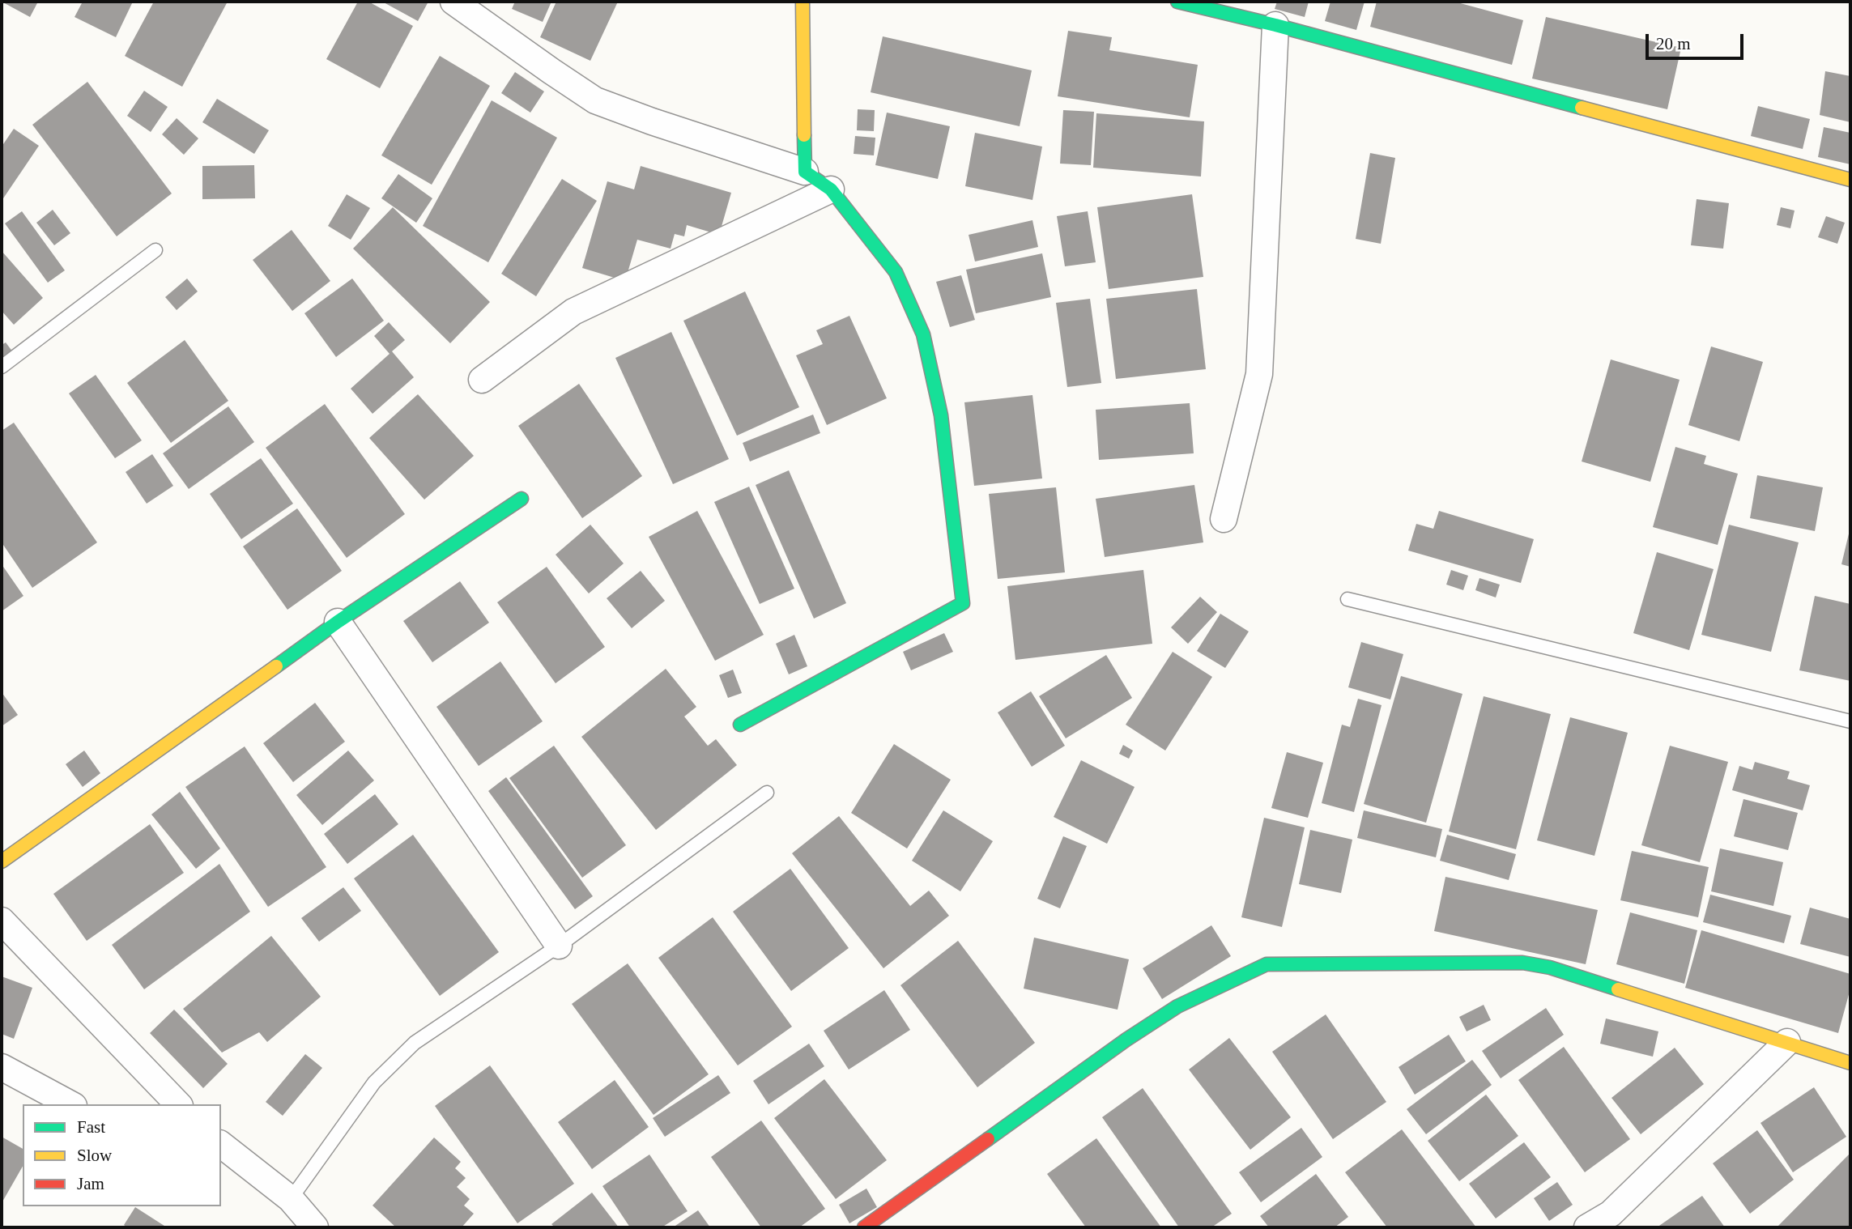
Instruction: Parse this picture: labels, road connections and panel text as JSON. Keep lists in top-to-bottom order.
{
  "legend": ["Fast", "Slow", "Jam"],
  "scale_bar": "20 m"
}
